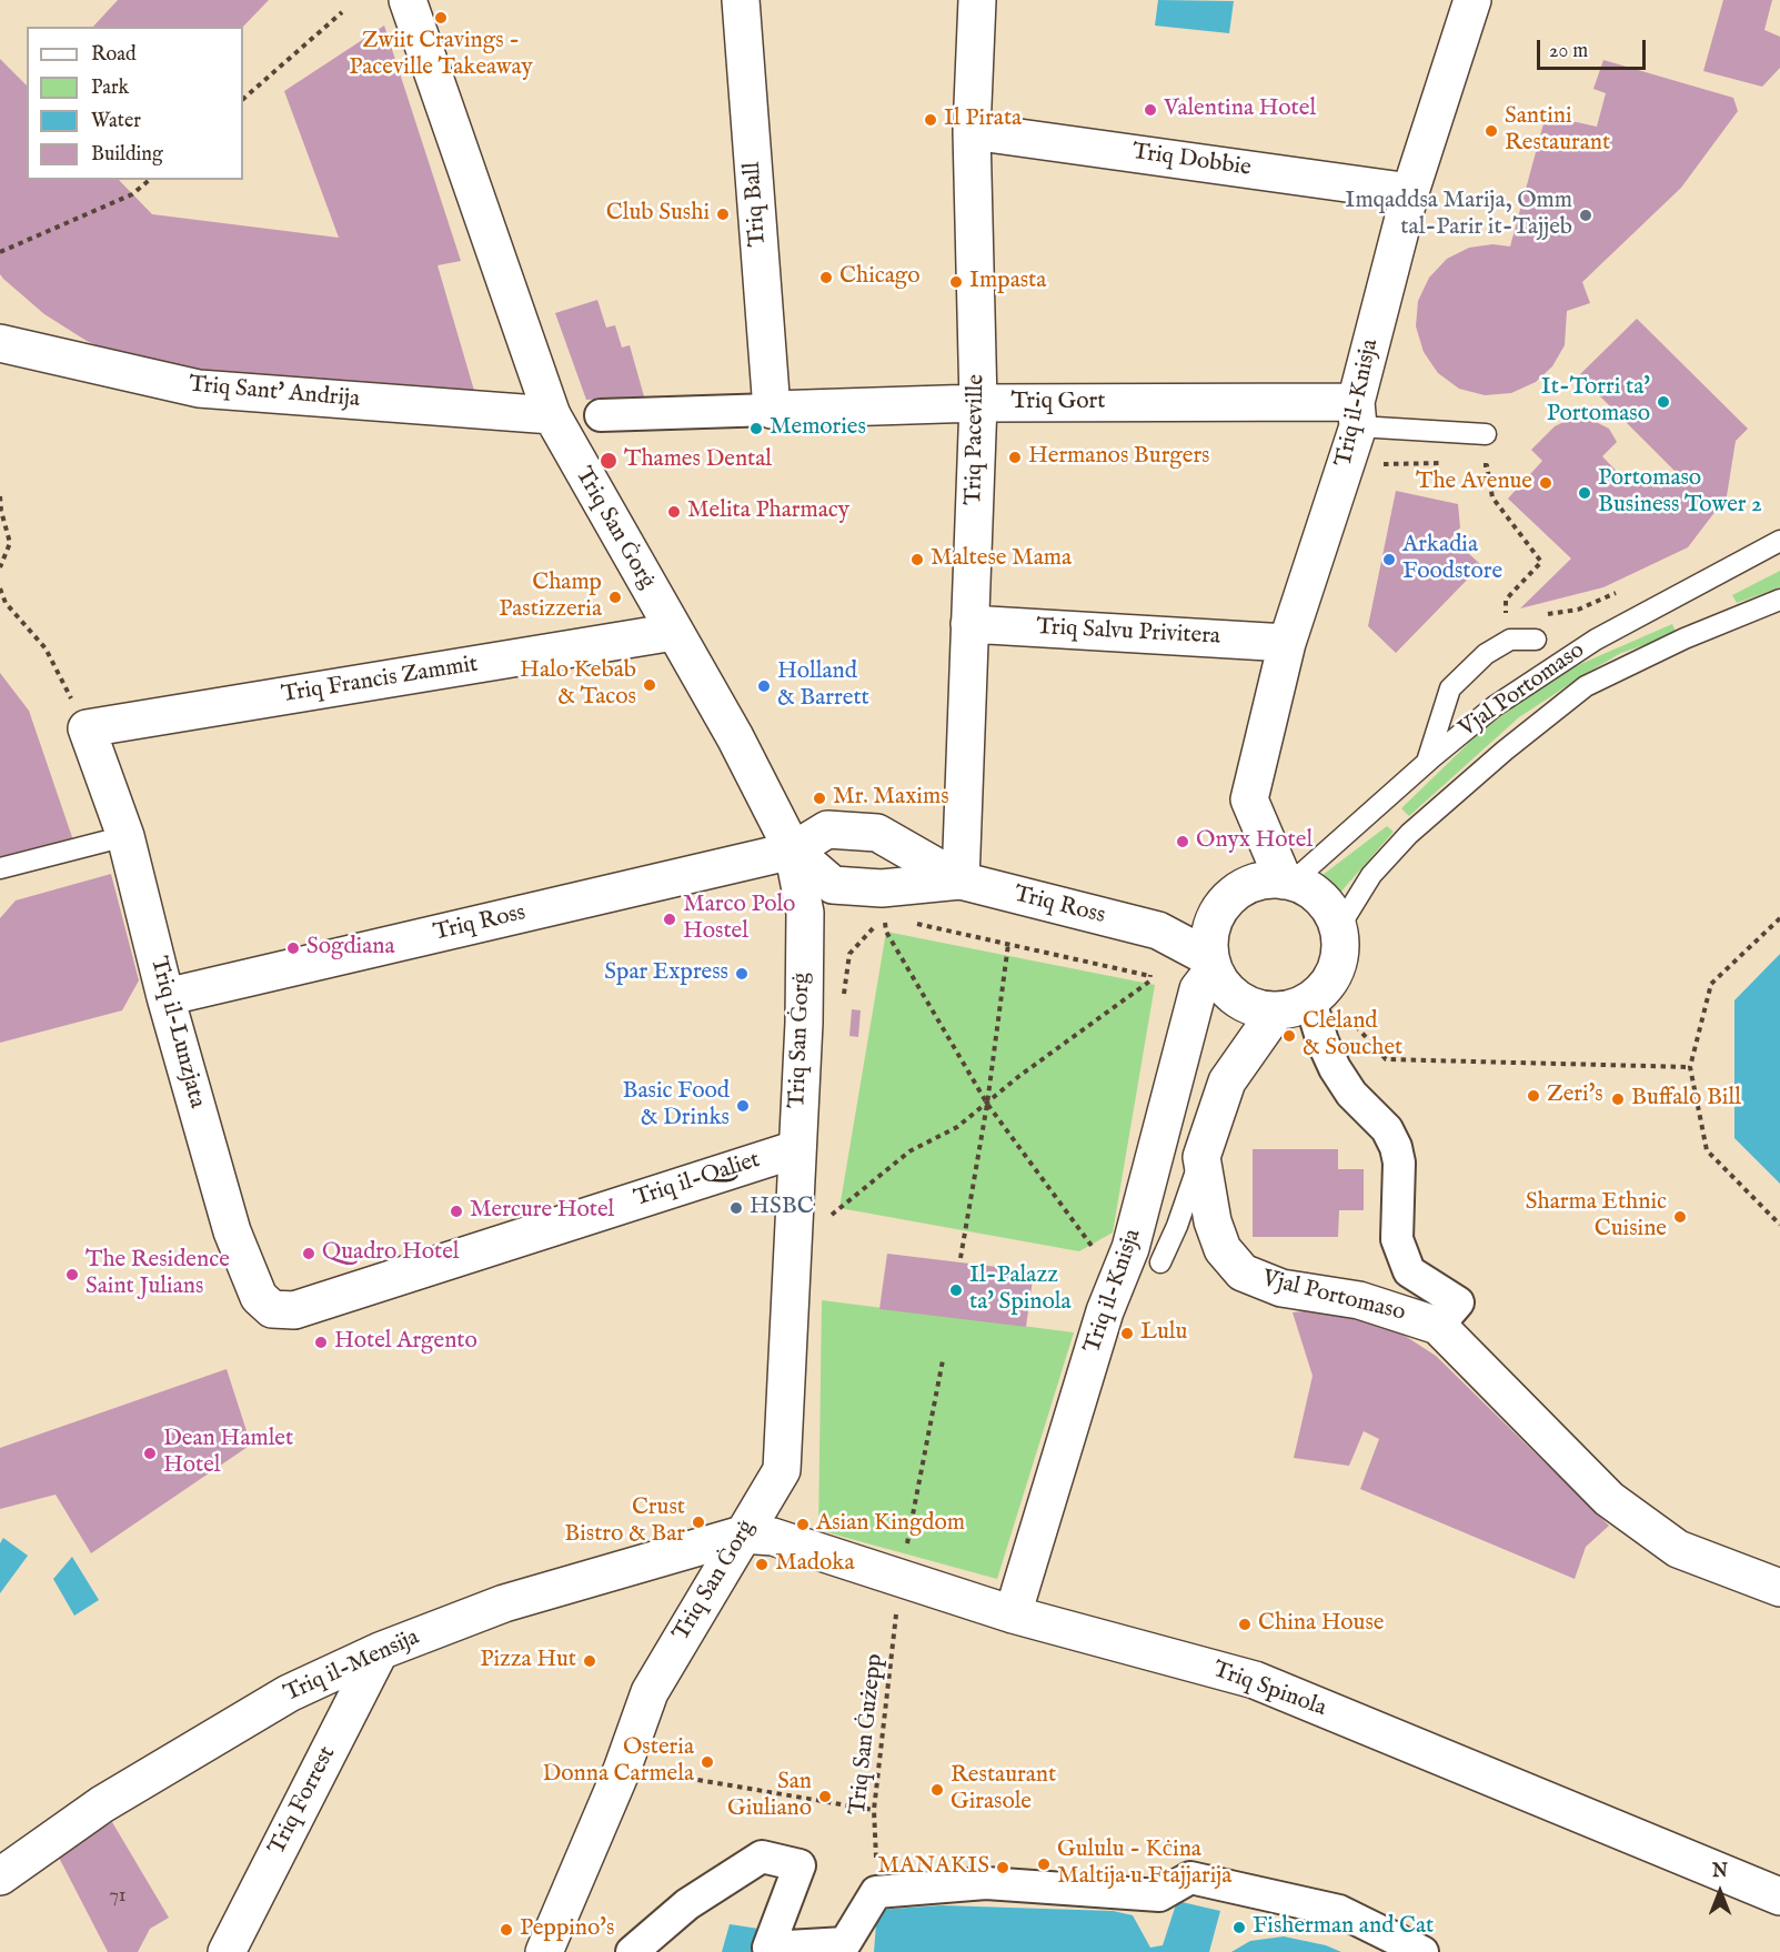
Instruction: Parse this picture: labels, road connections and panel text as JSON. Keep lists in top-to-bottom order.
{
  "streets": {
    "street": [
      "Triq Dobbie",
      "Triq Ball",
      "Triq Sant' Andrija",
      "Triq Gort",
      "Triq il-Knisja",
      "Triq Paceville",
      "Triq San Ġorġ",
      "Triq Salvu Privitera",
      "Triq Francis Zammit",
      "Vjal Portomaso",
      "Triq Ross",
      "Triq il-Lunzjata",
      "Triq il-Qaliet",
      "Triq il-Mensija",
      "Triq Spinola",
      "Triq Forrest"
    ],
    "path": ["Triq San Ġużepp"]
  },
  "crossings": [
    ["Triq Dobbie", "Triq il-Knisja"],
    ["Triq Dobbie", "Triq Paceville"],
    ["Triq Ball", "Triq Gort"],
    ["Triq Sant' Andrija", "Triq San Ġorġ"],
    ["Triq Gort", "Triq il-Knisja"],
    ["Triq Gort", "Triq Paceville"],
    ["Triq il-Knisja", "Triq Salvu Privitera"],
    ["Triq il-Knisja", "Vjal Portomaso"],
    ["Triq il-Knisja", "Triq Ross"],
    ["Triq il-Knisja", "Triq Spinola"],
    ["Triq Paceville", "Triq Salvu Privitera"],
    ["Triq Paceville", "Triq Ross"],
    ["Triq San Ġorġ", "Triq Francis Zammit"],
    ["Triq San Ġorġ", "Triq Ross"],
    ["Triq San Ġorġ", "Triq il-Qaliet"],
    ["Triq San Ġorġ", "Triq il-Mensija"],
    ["Triq San Ġorġ", "Triq Spinola"],
    ["Triq Francis Zammit", "Triq il-Lunzjata"],
    ["Vjal Portomaso", "Triq Ross"],
    ["Triq Ross", "Triq il-Lunzjata"],
    ["Triq il-Lunzjata", "Triq il-Qaliet"],
    ["Triq il-Mensija", "Triq Spinola"],
    ["Triq il-Mensija", "Triq Forrest"],
    ["Triq Spinola", "Triq San Ġużepp"]
  ],
  "places": [
    "Zwiit Cravings - Paceville Takeaway",
    "Valentina Hotel",
    "Il Pirata",
    "Santini Restaurant",
    "Club Sushi",
    "Imqaddsa Marija, Omm tal-Parir it-Tajjeb",
    "Chicago",
    "Impasta",
    "It-Torri ta' Portomaso",
    "Memories",
    "Hermanos Burgers",
    "Thames Dental",
    "The Avenue",
    "Portomaso Business Tower 2",
    "Melita Pharmacy",
    "Maltese Mama",
    "Arkadia Foodstore",
    "Champ Pastizzeria",
    "Halo Kebab & Tacos",
    "Holland & Barrett",
    "Mr. Maxims",
    "Onyx Hotel",
    "Marco Polo Hostel",
    "Sogdiana",
    "Spar Express",
    "Cleland & Souchet",
    "Zeri's",
    "Buffalo Bill",
    "Basic Food & Drinks",
    "HSBC",
    "Mercure Hotel",
    "Sharma Ethnic Cuisine",
    "Quadro Hotel",
    "The Residence Saint Julians",
    "Il-Palazz ta' Spinola",
    "Lulu",
    "Hotel Argento",
    "Dean Hamlet Hotel",
    "Crust Bistro & Bar",
    "Asian Kingdom",
    "Madoka",
    "China House",
    "Pizza Hut",
    "Osteria Donna Carmela",
    "Restaurant Girasole",
    "San Giuliano",
    "Gululu - Kċina Maltija u Ftajjarija",
    "MANAKIS",
    "Fisherman and Cat",
    "Peppino's"
  ],
  "house_numbers": ["71"],
  "legend": [
    "Road",
    "Park",
    "Water",
    "Building"
  ],
  "scale_bar": "20 m",
  "north": "top"
}
